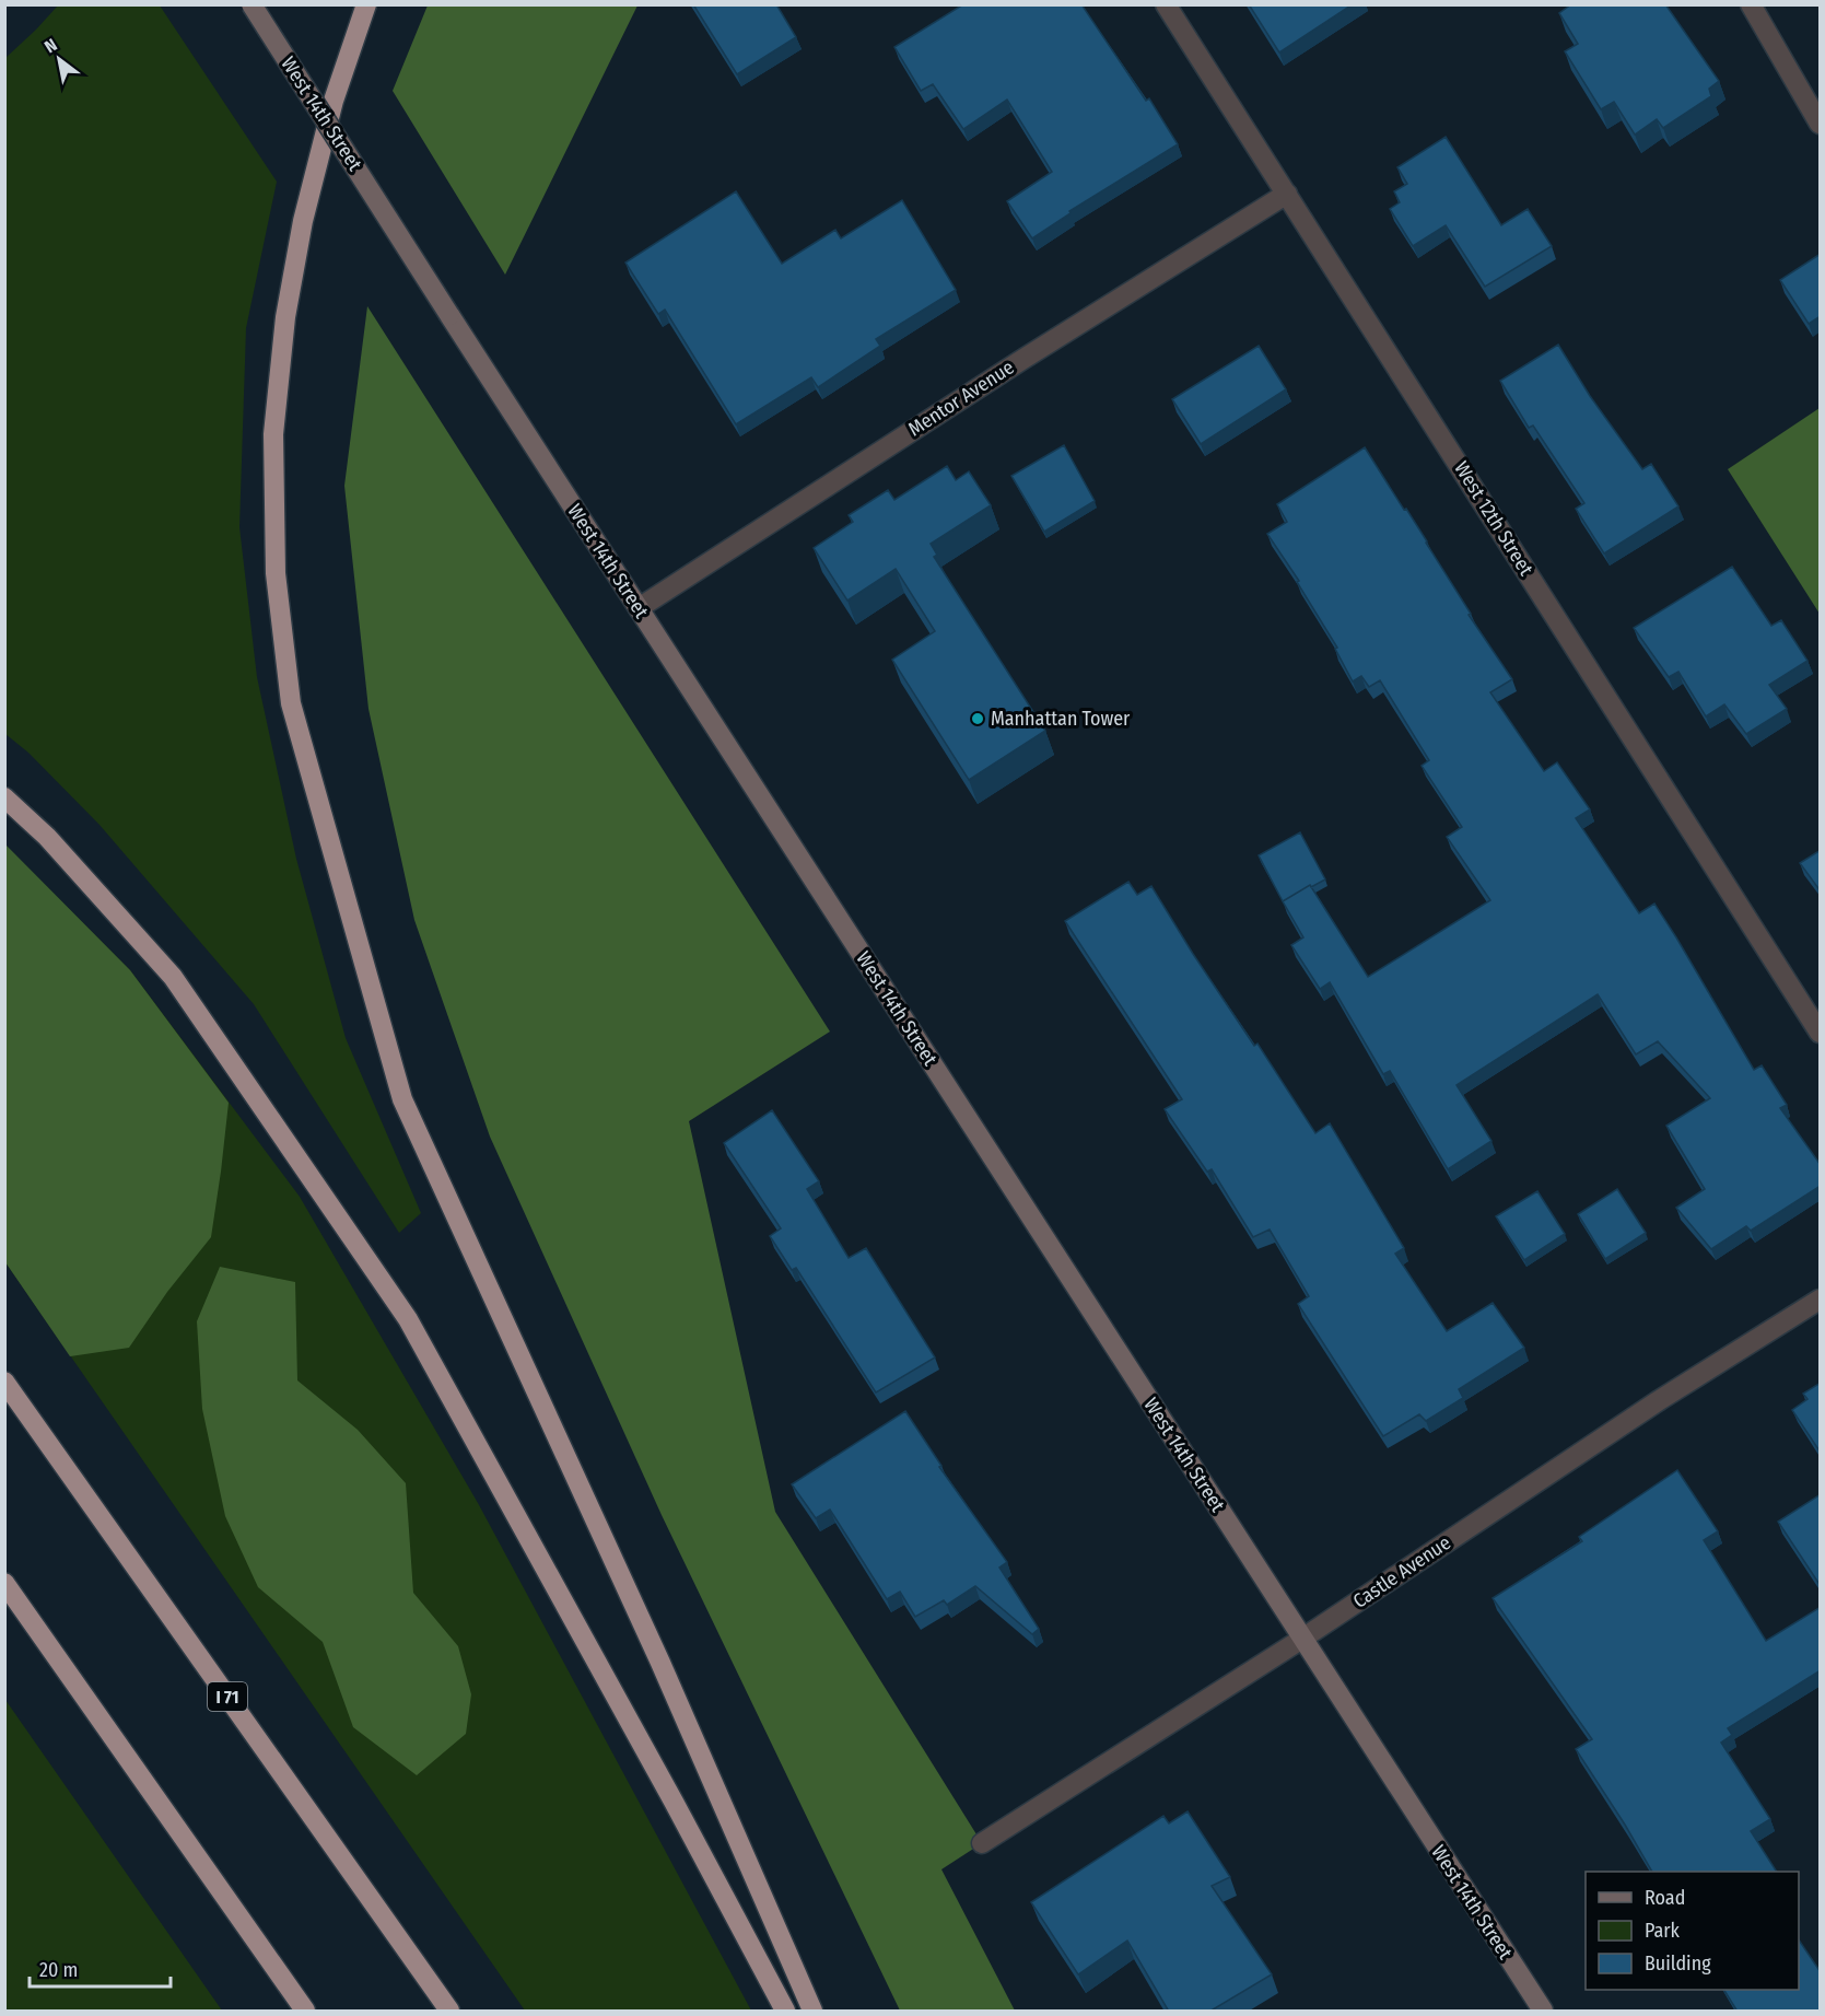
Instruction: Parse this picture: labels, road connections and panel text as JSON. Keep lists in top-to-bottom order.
{
  "streets": {
    "highway": ["I 71"],
    "street": [
      "West 14th Street",
      "Mentor Avenue",
      "West 12th Street",
      "Castle Avenue"
    ]
  },
  "crossings": [
    ["West 14th Street", "Mentor Avenue"],
    ["West 14th Street", "Castle Avenue"],
    ["Mentor Avenue", "West 12th Street"]
  ],
  "places": ["Manhattan Tower"],
  "legend": ["Road", "Park", "Building"],
  "scale_bar": "20 m",
  "north": "top left"
}
